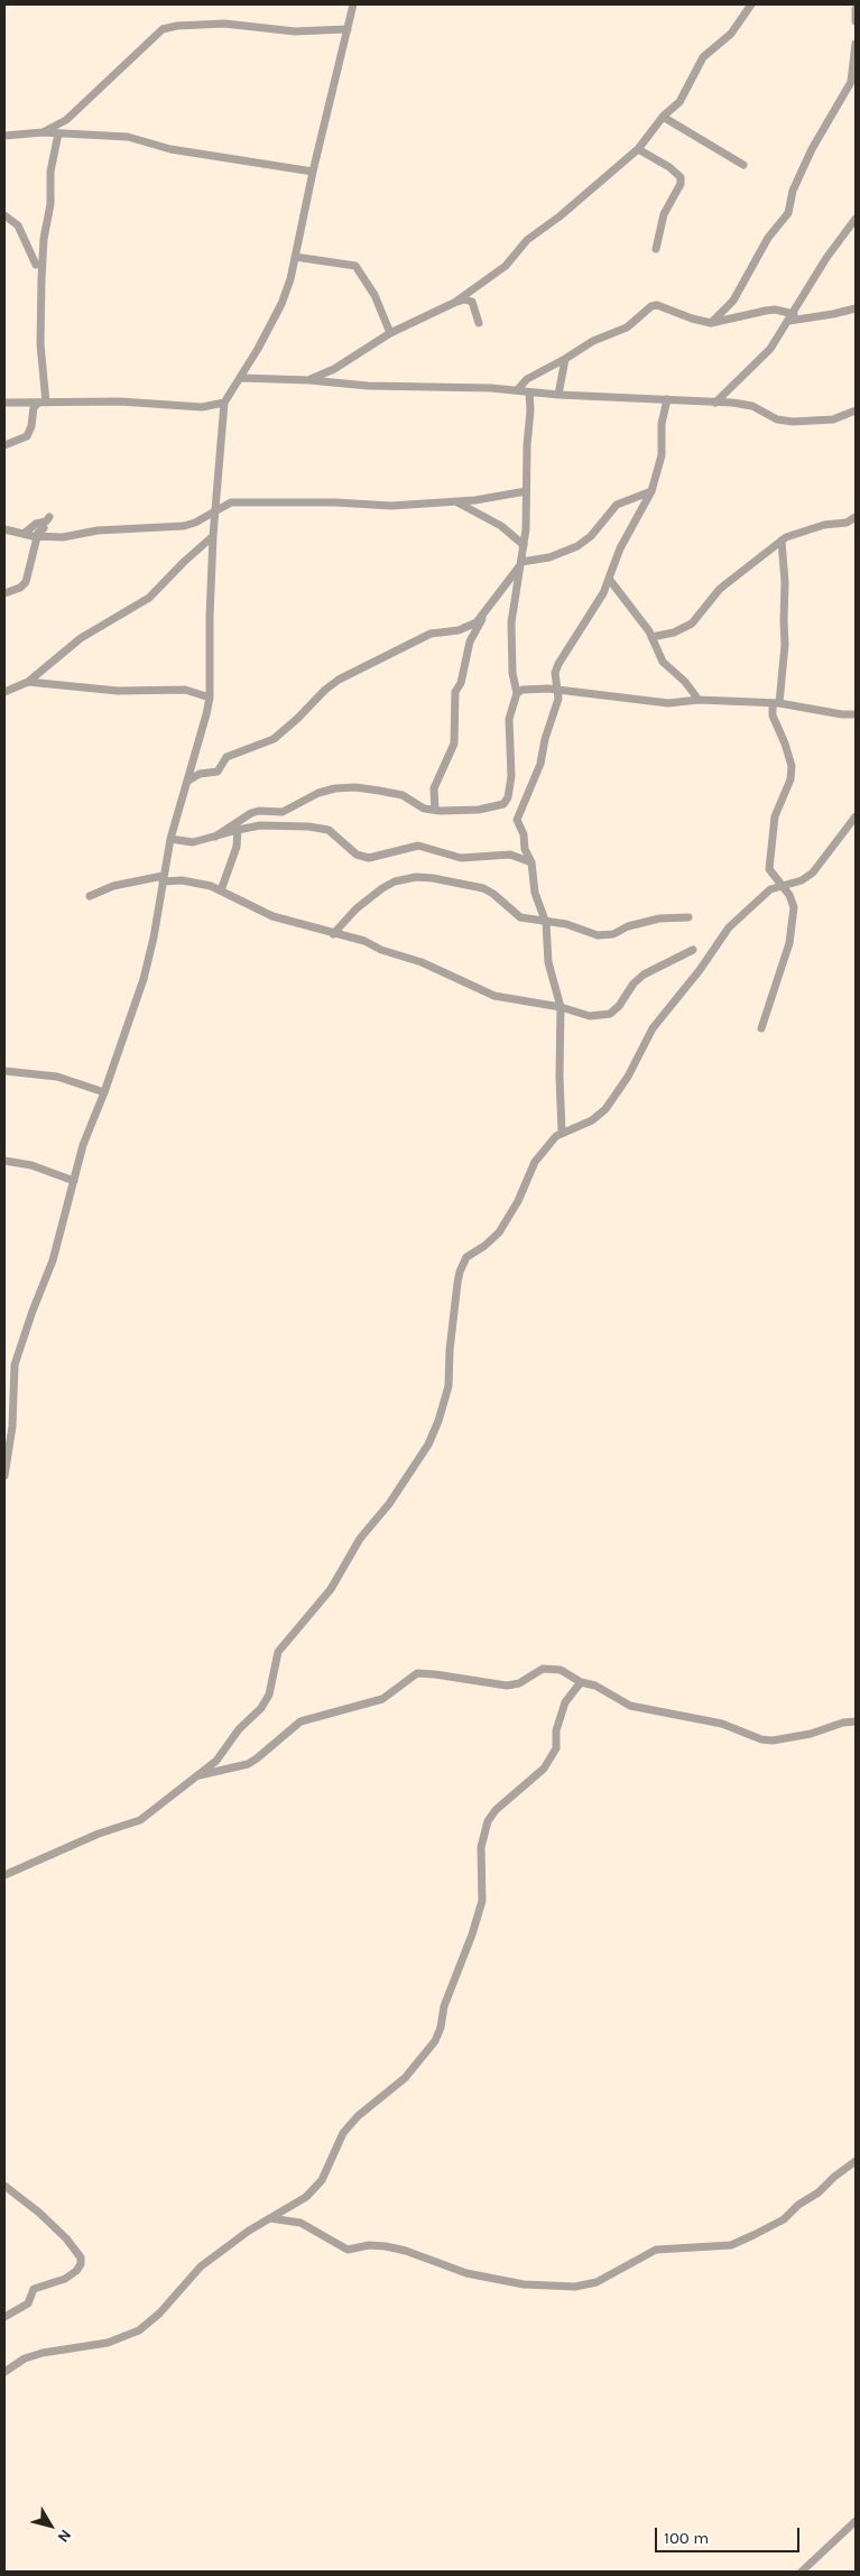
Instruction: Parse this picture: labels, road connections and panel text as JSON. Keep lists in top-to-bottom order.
{
  "scale_bar": "100 m",
  "north": "bottom right"
}
